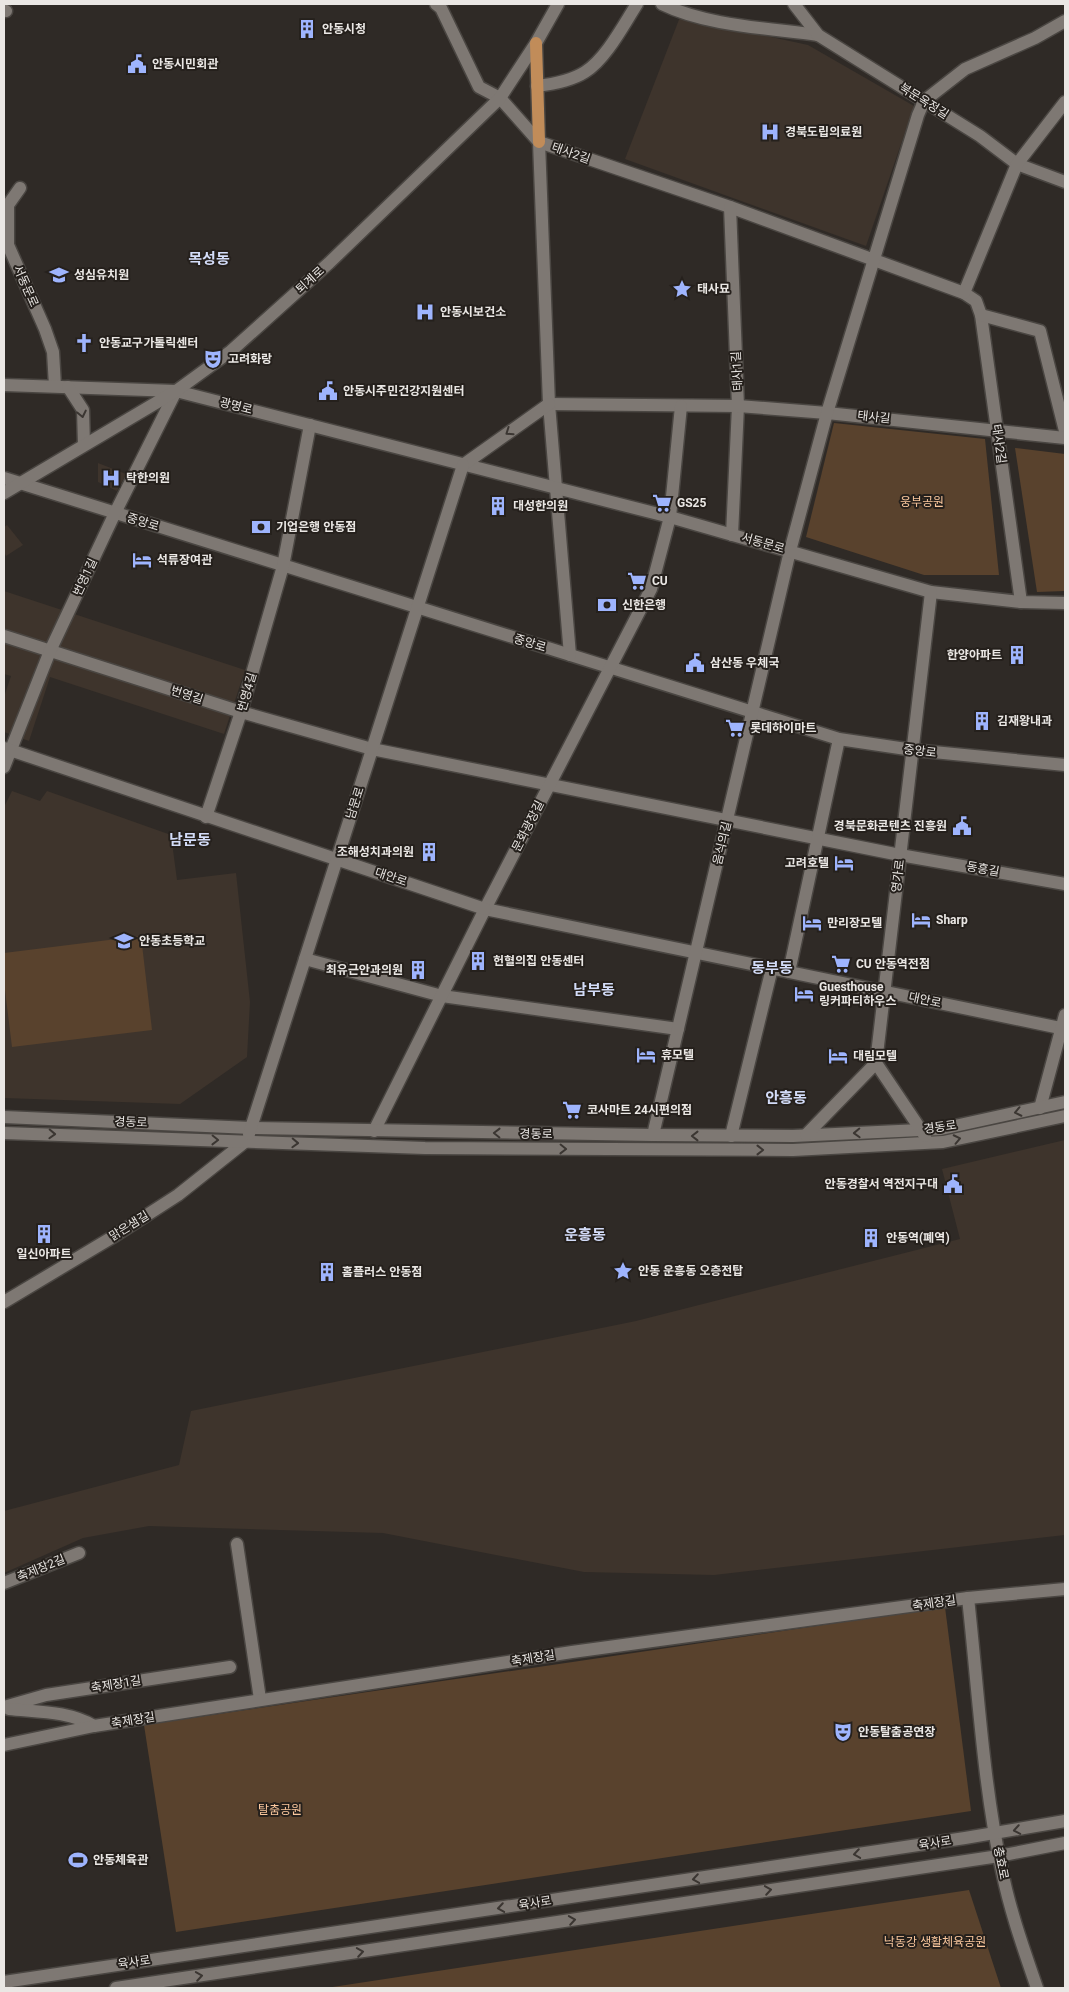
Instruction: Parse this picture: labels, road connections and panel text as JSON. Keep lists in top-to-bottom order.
{
  "streets": {
    "street": [
      "북문옥정길",
      "태사2길",
      "퇴계로",
      "서동문로",
      "태사1길",
      "광명로",
      "태사길",
      "중앙로",
      "번영1길",
      "번영4길",
      "번영길",
      "남문로",
      "문화광장길",
      "음식의길",
      "동흥길",
      "영가로",
      "대안로",
      "경동로",
      "맑은샘길",
      "축제장2길",
      "축제장길",
      "축제장1길",
      "육사로",
      "충효로"
    ]
  },
  "crossings": [
    ["태사2길", "서동문로"],
    ["태사2길", "태사1길"],
    ["태사2길", "태사길"],
    ["태사2길", "중앙로"],
    ["태사2길", "음식의길"],
    ["퇴계로", "광명로"],
    ["퇴계로", "중앙로"],
    ["퇴계로", "번영1길"],
    ["서동문로", "태사1길"],
    ["서동문로", "광명로"],
    ["서동문로", "남문로"],
    ["서동문로", "문화광장길"],
    ["서동문로", "음식의길"],
    ["서동문로", "영가로"],
    ["태사1길", "태사길"],
    ["광명로", "번영1길"],
    ["광명로", "남문로"],
    ["태사길", "음식의길"],
    ["중앙로", "번영1길"],
    ["중앙로", "번영4길"],
    ["중앙로", "남문로"],
    ["중앙로", "문화광장길"],
    ["중앙로", "음식의길"],
    ["중앙로", "영가로"],
    ["번영1길", "번영길"],
    ["번영1길", "대안로"],
    ["번영4길", "번영길"],
    ["번영4길", "대안로"],
    ["번영길", "남문로"],
    ["번영길", "문화광장길"],
    ["번영길", "동흥길"],
    ["남문로", "대안로"],
    ["남문로", "경동로"],
    ["남문로", "맑은샘길"],
    ["문화광장길", "동흥길"],
    ["문화광장길", "대안로"],
    ["문화광장길", "경동로"],
    ["음식의길", "동흥길"],
    ["음식의길", "대안로"],
    ["음식의길", "경동로"],
    ["동흥길", "영가로"],
    ["영가로", "대안로"],
    ["경동로", "맑은샘길"],
    ["축제장길", "충효로"],
    ["육사로", "충효로"]
  ],
  "districts": [
    "목성동",
    "남문동",
    "동부동",
    "남부동",
    "안흥동",
    "운흥동"
  ],
  "parks": ["웅부공원", "탈춤공원", "낙동강 생활체육공원"],
  "places": {
    "building": [
      "안동시청",
      "대성한의원",
      "한양아파트",
      "김재왕내과",
      "조해성치과의원",
      "헌혈의집 안동센터",
      "최유근안과의원",
      "일신아파트",
      "안동역(폐역)",
      "홈플러스 안동점"
    ],
    "public building": [
      "안동시민회관",
      "안동시주민건강지원센터",
      "삼산동 우체국",
      "경북문화콘텐츠 진흥원",
      "안동경찰서 역전지구대"
    ],
    "hospital": ["경북도립의료원", "안동시보건소", "탁한의원"],
    "school or university": ["성심유치원", "안동초등학교"],
    "place": ["태사묘", "안동 운흥동 오층전탑"],
    "church": ["안동교구가톨릭센터"],
    "theatre": ["고려화랑", "안동탈춤공연장"],
    "supermarket": [
      "GS25",
      "CU",
      "롯데하이마트",
      "CU 안동역전점",
      "코사마트 24시편의점"
    ],
    "bank": ["기업은행 안동점", "신한은행"],
    "hotel": [
      "석류장여관",
      "고려호텔",
      "Sharp",
      "만리장모텔",
      "Guesthouse 링커파티하우스",
      "휴모텔",
      "대림모텔"
    ],
    "sports": ["안동체육관"]
  }
}
